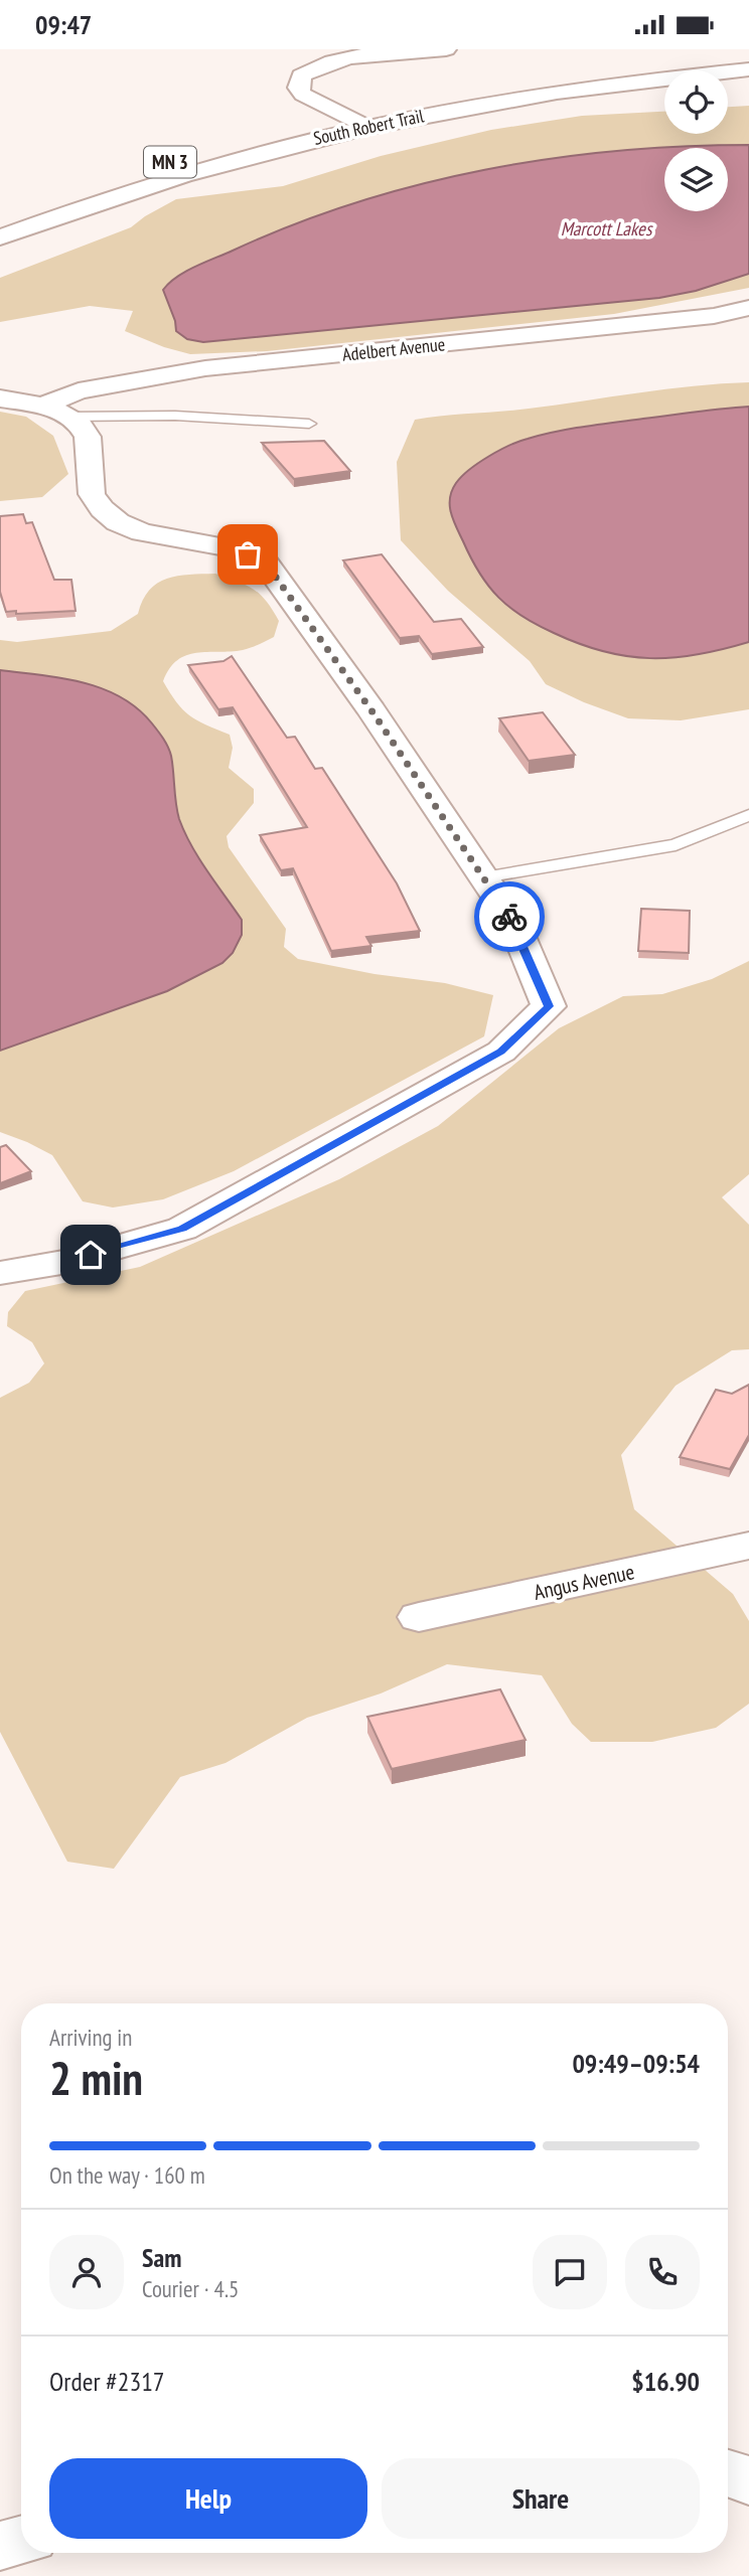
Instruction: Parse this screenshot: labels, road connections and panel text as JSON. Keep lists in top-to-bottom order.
{
  "streets": {
    "street": [
      "South Robert Trail",
      "MN 3",
      "Adelbert Avenue",
      "Angus Avenue"
    ]
  },
  "water": ["Marcott Lakes"],
  "page": {
    "status": "09:47",
    "heading": ["2 min", "Arriving in", "09:49–09:54"],
    "panel": [
      "Sam",
      "Courier · 4.5",
      "Order #2317",
      "$16.90"
    ],
    "bar": "On the way · 160 m",
    "buttons": ["Help", "Share"]
  }
}
